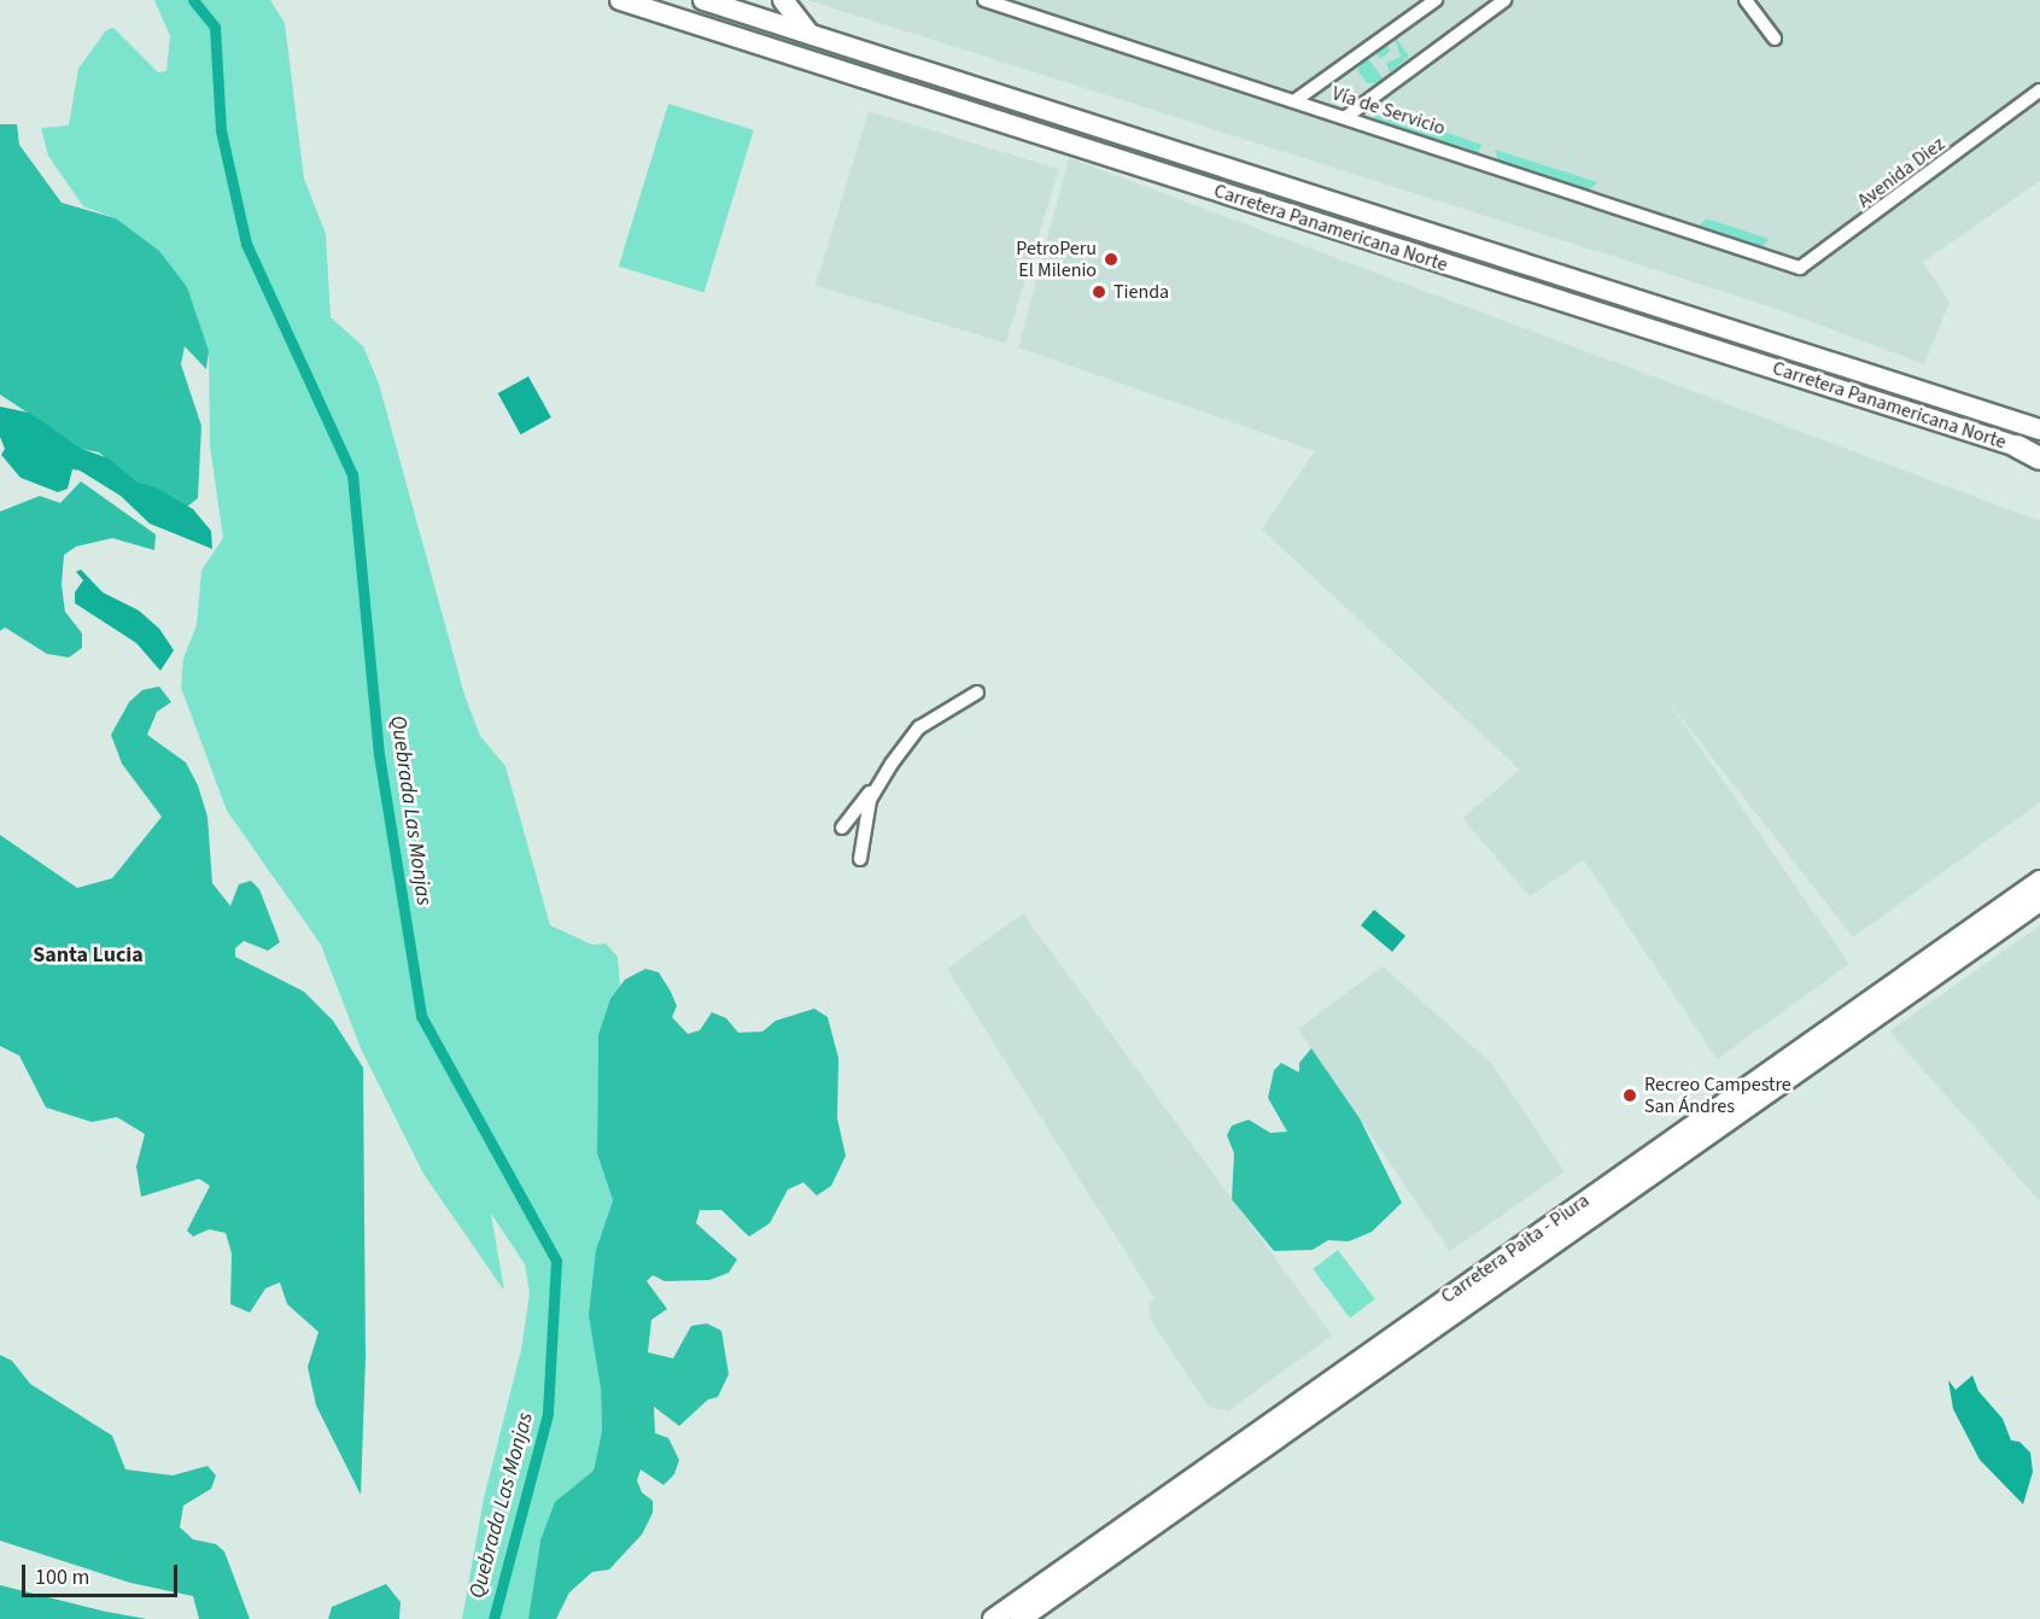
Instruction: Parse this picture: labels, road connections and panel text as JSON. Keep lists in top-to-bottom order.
{
  "streets": {
    "highway": ["Carretera Panamericana Norte", "Carretera Paita - Piura"],
    "street": ["Vía de Servicio", "Avenida Diez"]
  },
  "crossings": [
    ["Vía de Servicio", "Avenida Diez"]
  ],
  "districts": ["Santa Lucia"],
  "water": ["Quebrada Las Monjas"],
  "places": ["PetroPeru El Milenio", "Tienda", "Recreo Campestre San Ándres"],
  "scale_bar": "100 m"
}
